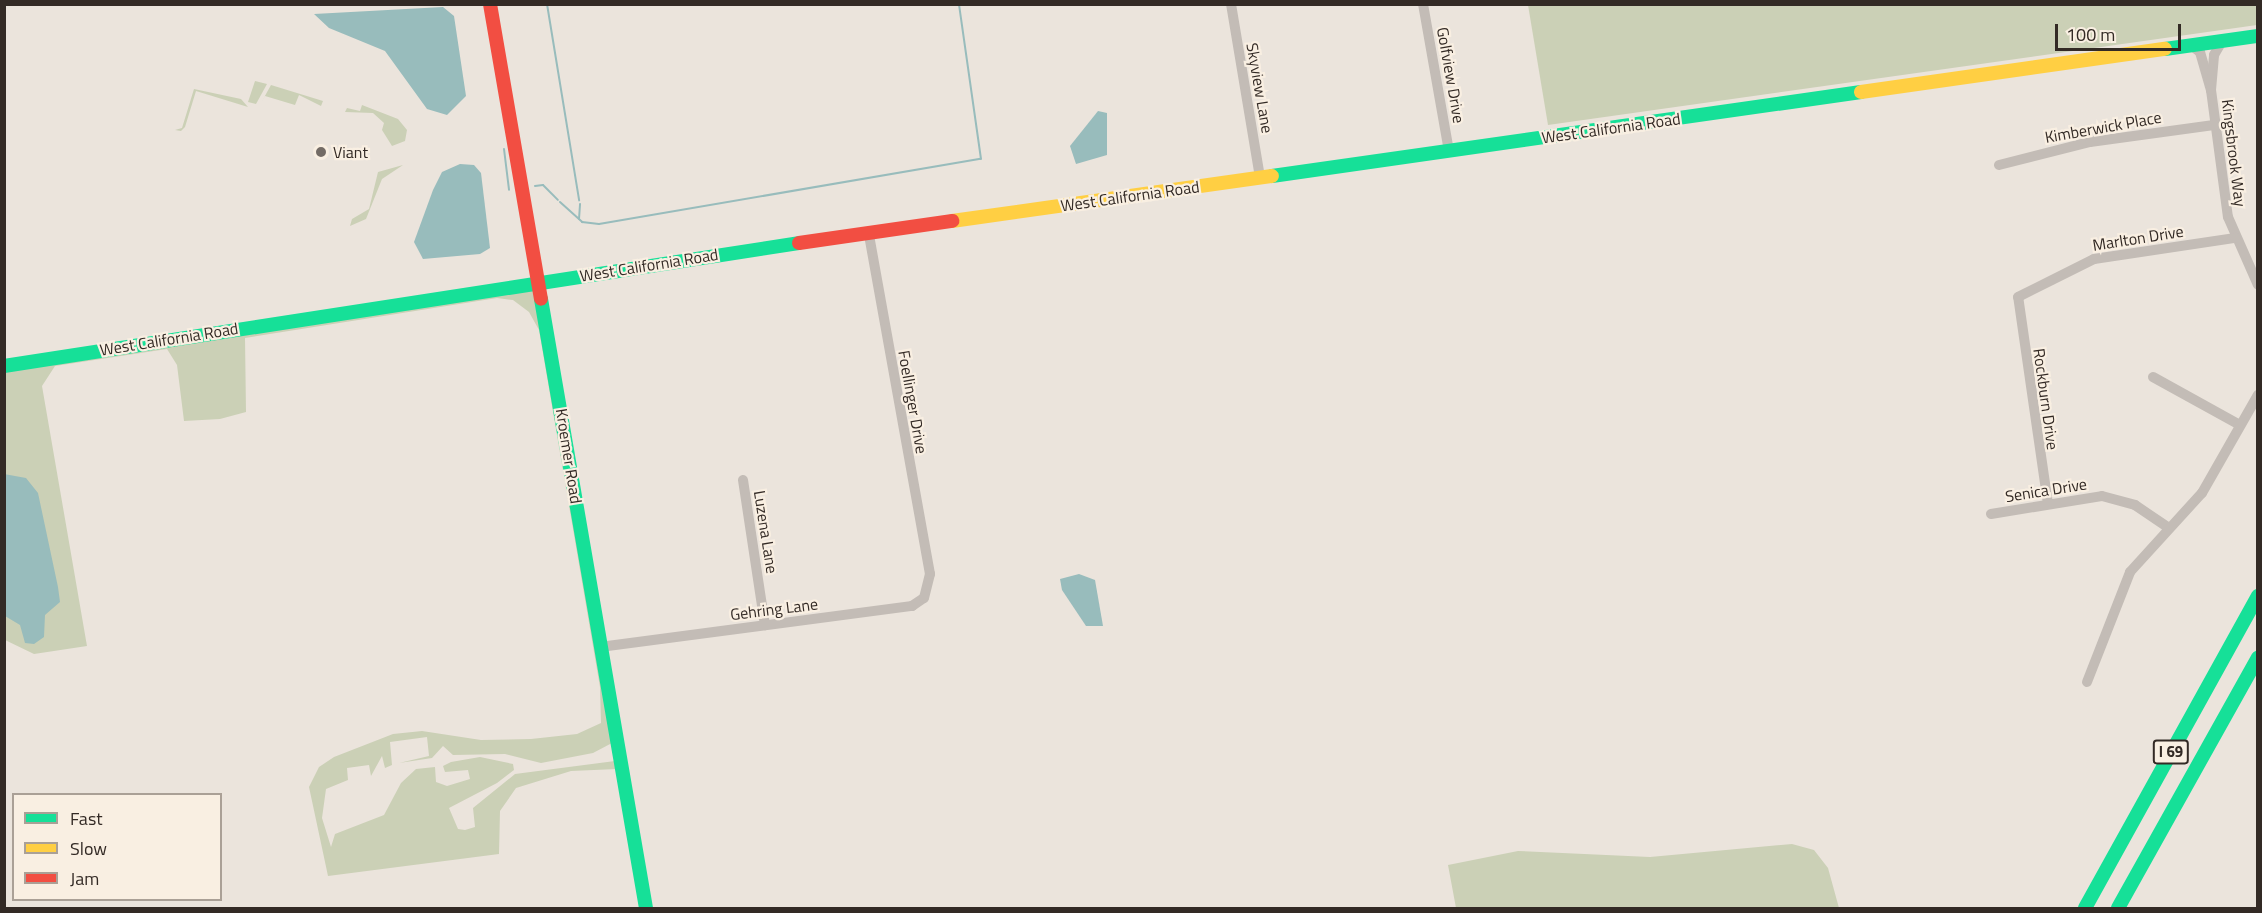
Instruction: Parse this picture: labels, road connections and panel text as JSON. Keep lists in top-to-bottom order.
{
  "streets": {
    "main road": ["West California Road", "Kroemer Road", "I 69"],
    "street": [
      "Golfview Drive",
      "Skyview Lane",
      "Kimberwick Place",
      "Kingsbrook Way",
      "Marlton Drive",
      "Rockburn Drive",
      "Foellinger Drive",
      "Senica Drive",
      "Luzena Lane",
      "Gehring Lane"
    ]
  },
  "crossings": [
    ["Golfview Drive", "West California Road"],
    ["Skyview Lane", "West California Road"],
    ["Kimberwick Place", "Kingsbrook Way"],
    ["West California Road", "Kingsbrook Way"],
    ["West California Road", "Foellinger Drive"],
    ["West California Road", "Kroemer Road"],
    ["Kingsbrook Way", "Marlton Drive"],
    ["Marlton Drive", "Rockburn Drive"],
    ["Rockburn Drive", "Senica Drive"],
    ["Foellinger Drive", "Gehring Lane"],
    ["Kroemer Road", "Gehring Lane"],
    ["Luzena Lane", "Gehring Lane"]
  ],
  "places": ["Viant"],
  "legend": ["Fast", "Slow", "Jam"],
  "scale_bar": "100 m"
}
